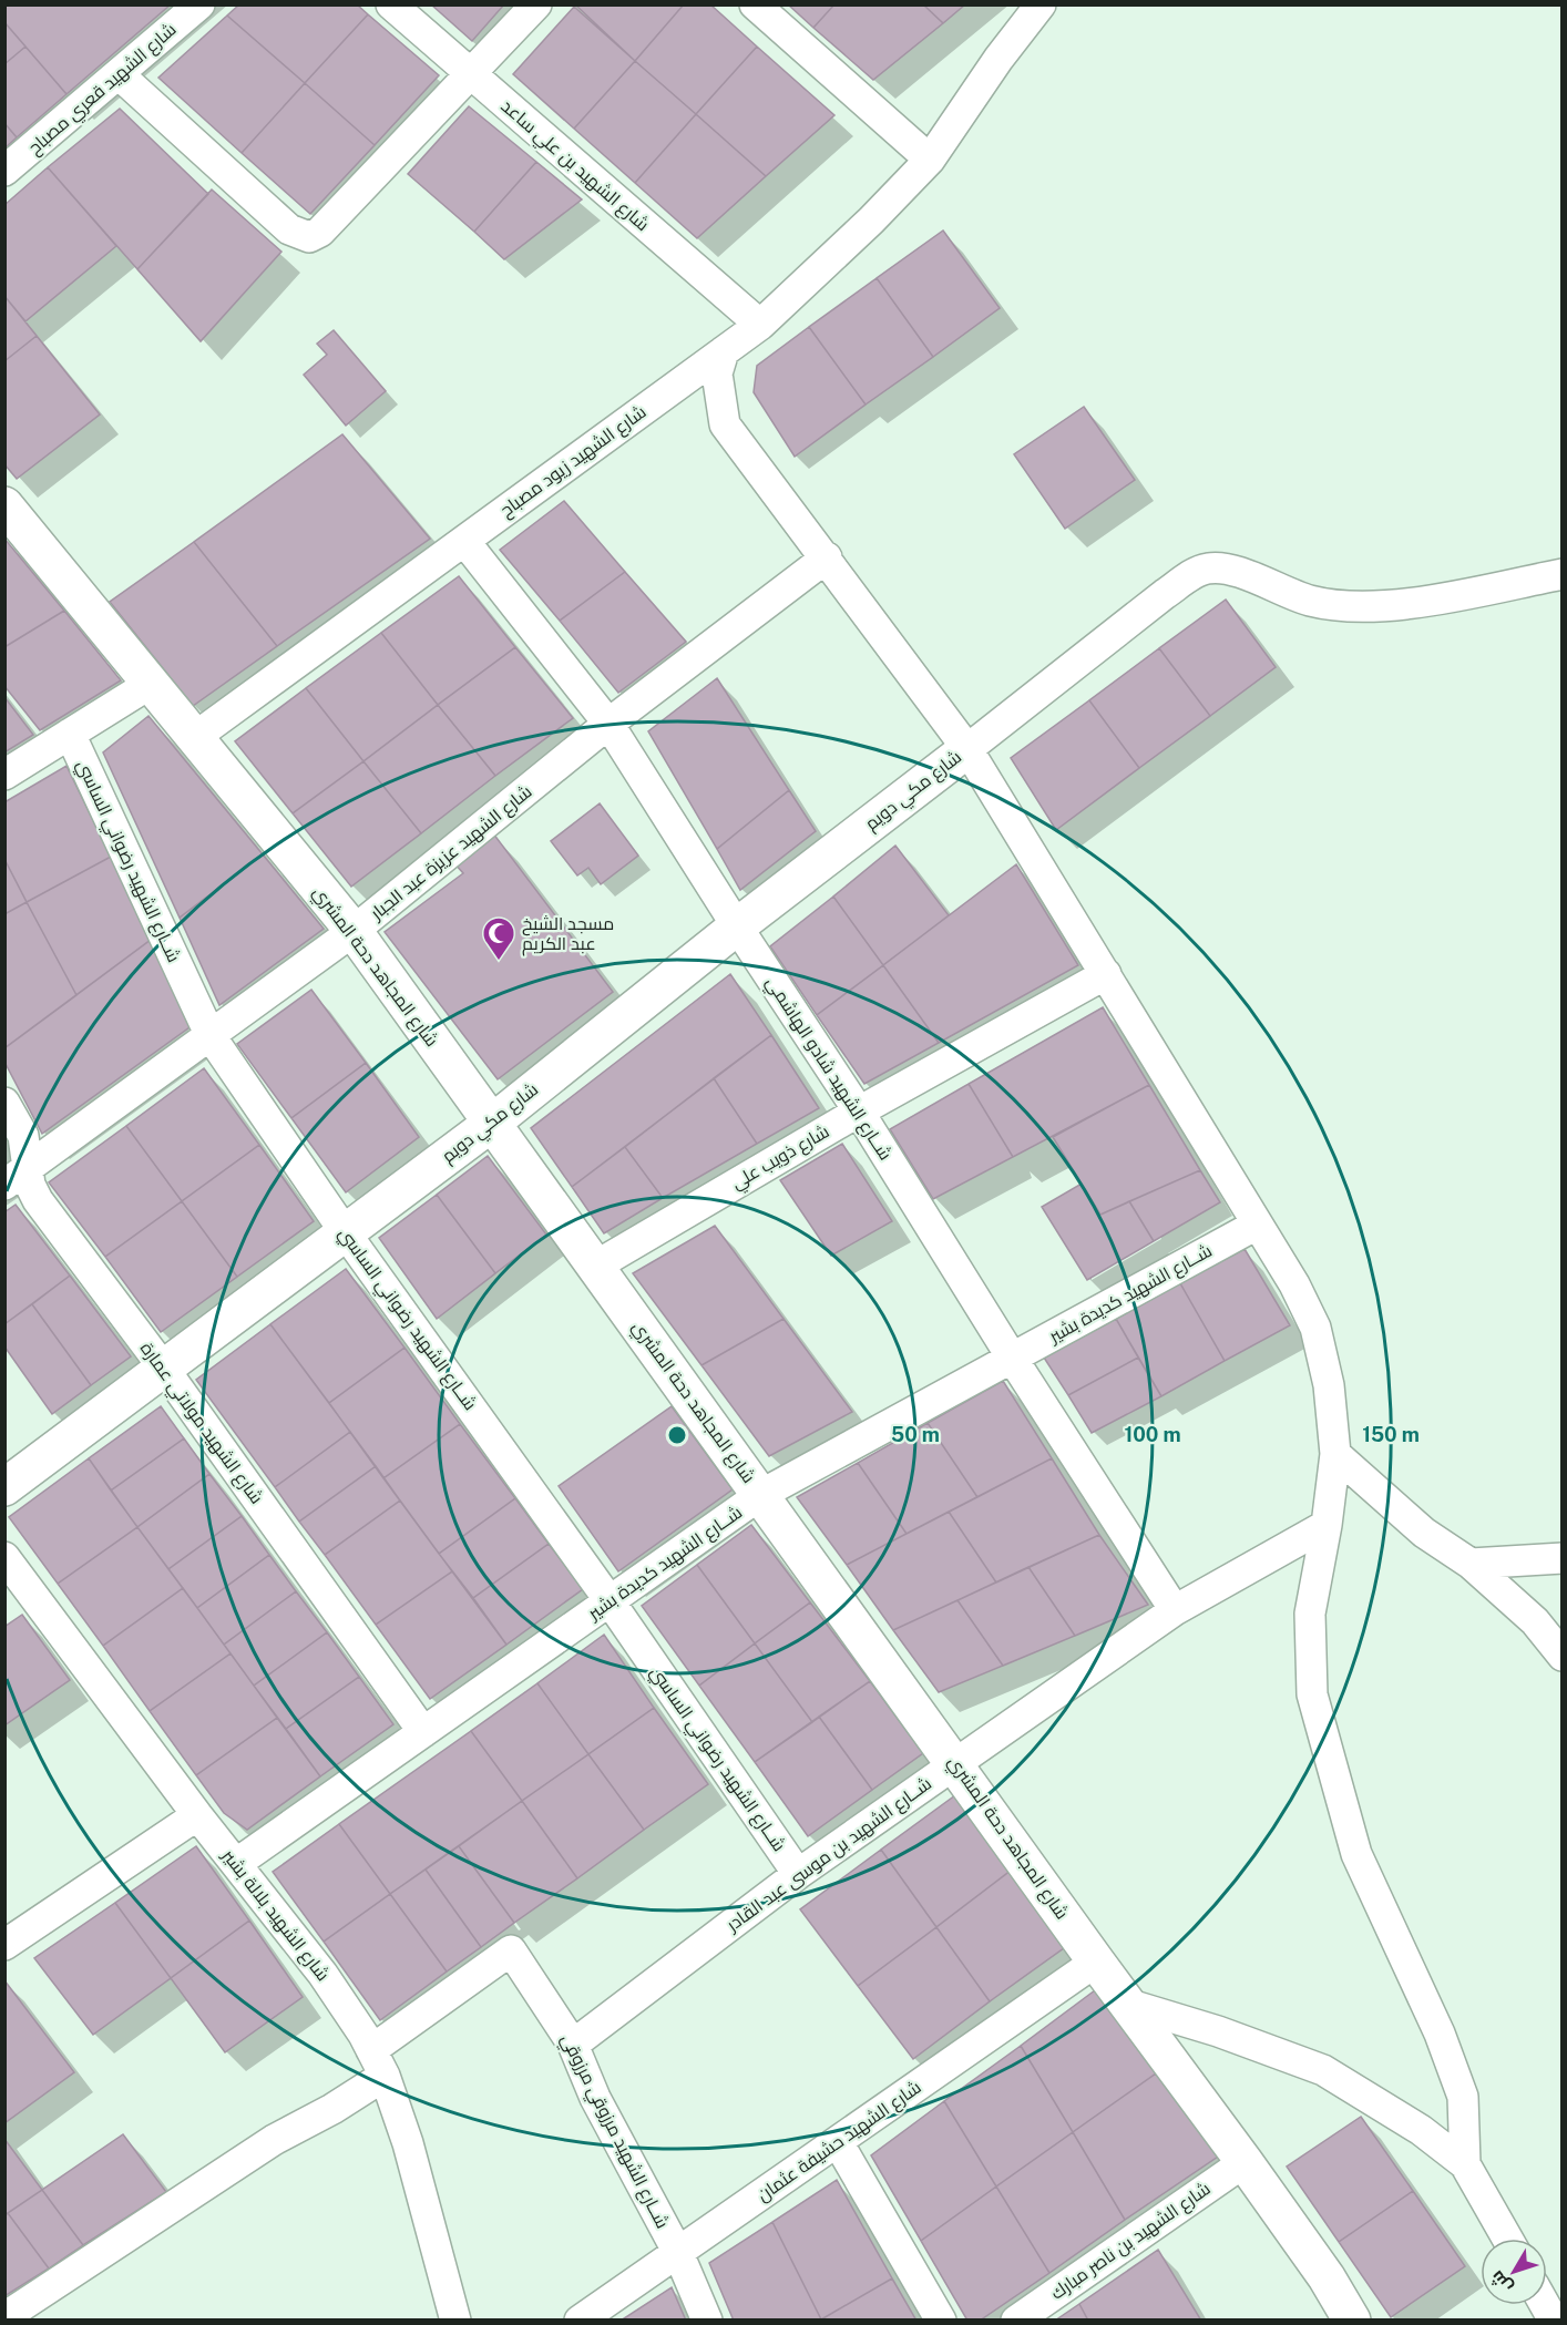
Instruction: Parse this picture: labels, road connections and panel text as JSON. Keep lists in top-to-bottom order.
{
  "streets": {
    "street": [
      "شارع الشهيد قعري مصباح",
      "شارع الشهيد بن علي ساعد",
      "شارع الشهيد زيود مصباح",
      "شارع مكي دويم",
      "شارع الشهيد عزيزة عبد الجبار",
      "شــارع الشهيد رضواني الساسي",
      "شارع المجاهد دحة المشري",
      "شــارع الشهيد شادو الهاشمي",
      "شارع ذويب علي",
      "شــارع الشهيد كديدة بشير",
      "شارع الشهيد مولاتي عمارة",
      "شــارع الشهيد بن موسى عبد القادر",
      "شارع الشهيد بلالة بشير",
      "شــارع الشهيد مرزوقي مرزوقي",
      "شارع الشهيد حشيفة عثمان",
      "شارع الشهيد بن ناصر مبارك"
    ]
  },
  "crossings": [
    ["شارع الشهيد بن علي ساعد", "شارع الشهيد زيود مصباح"],
    ["شارع الشهيد زيود مصباح", "شارع المجاهد دحة المشري"],
    ["شارع الشهيد زيود مصباح", "شــارع الشهيد شادو الهاشمي"],
    ["شارع مكي دويم", "شــارع الشهيد رضواني الساسي"],
    ["شارع مكي دويم", "شارع المجاهد دحة المشري"],
    ["شارع مكي دويم", "شــارع الشهيد شادو الهاشمي"],
    ["شارع مكي دويم", "شارع الشهيد مولاتي عمارة"],
    ["شارع الشهيد عزيزة عبد الجبار", "شــارع الشهيد رضواني الساسي"],
    ["شارع الشهيد عزيزة عبد الجبار", "شارع المجاهد دحة المشري"],
    ["شارع الشهيد عزيزة عبد الجبار", "شــارع الشهيد شادو الهاشمي"],
    ["شارع الشهيد عزيزة عبد الجبار", "شارع الشهيد مولاتي عمارة"],
    ["شــارع الشهيد رضواني الساسي", "شــارع الشهيد كديدة بشير"],
    ["شــارع الشهيد رضواني الساسي", "شــارع الشهيد بن موسى عبد القادر"],
    ["شارع المجاهد دحة المشري", "شارع ذويب علي"],
    ["شارع المجاهد دحة المشري", "شــارع الشهيد كديدة بشير"],
    ["شارع المجاهد دحة المشري", "شــارع الشهيد بن موسى عبد القادر"],
    ["شارع المجاهد دحة المشري", "شارع الشهيد حشيفة عثمان"],
    ["شارع المجاهد دحة المشري", "شارع الشهيد بن ناصر مبارك"],
    ["شــارع الشهيد شادو الهاشمي", "شارع ذويب علي"],
    ["شــارع الشهيد شادو الهاشمي", "شــارع الشهيد كديدة بشير"],
    ["شــارع الشهيد شادو الهاشمي", "شــارع الشهيد بن موسى عبد القادر"],
    ["شــارع الشهيد كديدة بشير", "شارع الشهيد مولاتي عمارة"],
    ["شــارع الشهيد كديدة بشير", "شارع الشهيد بلالة بشير"],
    ["شــارع الشهيد بن موسى عبد القادر", "شــارع الشهيد مرزوقي مرزوقي"],
    ["شارع الشهيد بلالة بشير", "شــارع الشهيد مرزوقي مرزوقي"],
    ["شــارع الشهيد مرزوقي مرزوقي", "شارع الشهيد حشيفة عثمان"]
  ],
  "places": {
    "mosque": ["مسجد الشيخ عبد الكريم"]
  },
  "north": "bottom left",
  "rings": ["50 m", "100 m", "150 m"]
}
